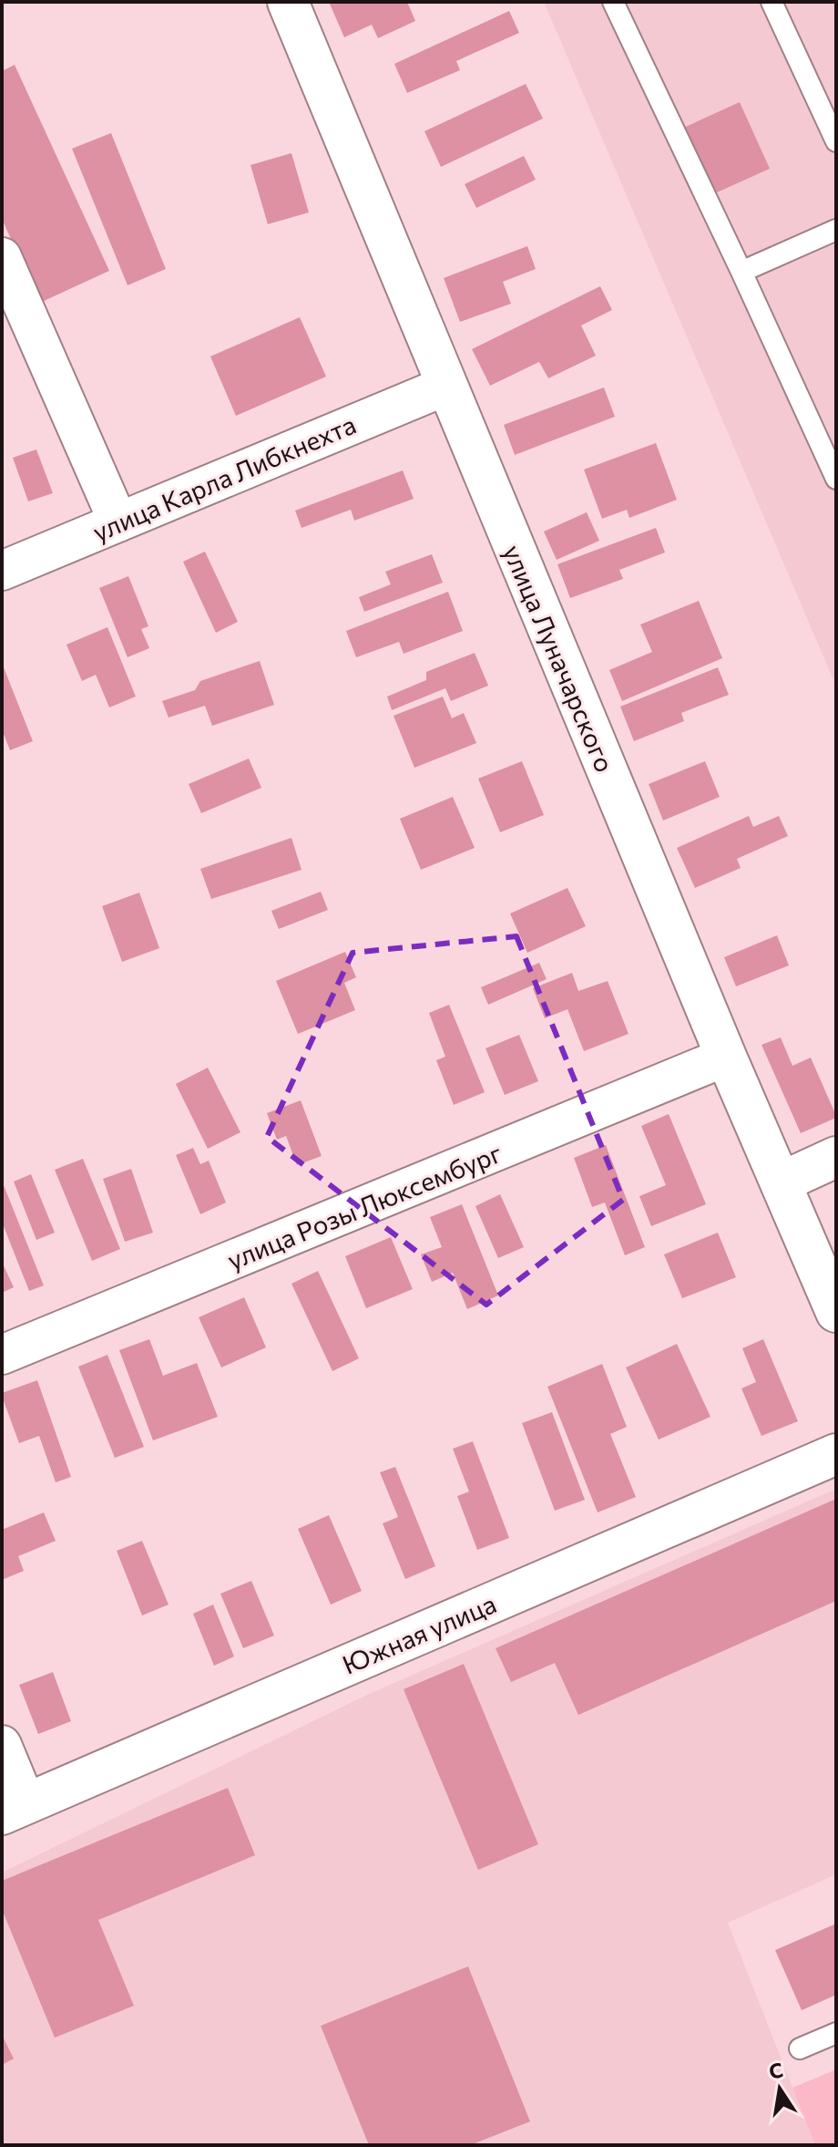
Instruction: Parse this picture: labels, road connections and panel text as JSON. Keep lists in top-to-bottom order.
{
  "streets": {
    "street": [
      "улица Карла Либкнехта",
      "улица Луначарского",
      "улица Розы Люксембург",
      "Южная улица"
    ]
  },
  "crossings": [
    ["улица Карла Либкнехта", "улица Луначарского"],
    ["улица Луначарского", "улица Розы Люксембург"]
  ],
  "north": "top"
}
